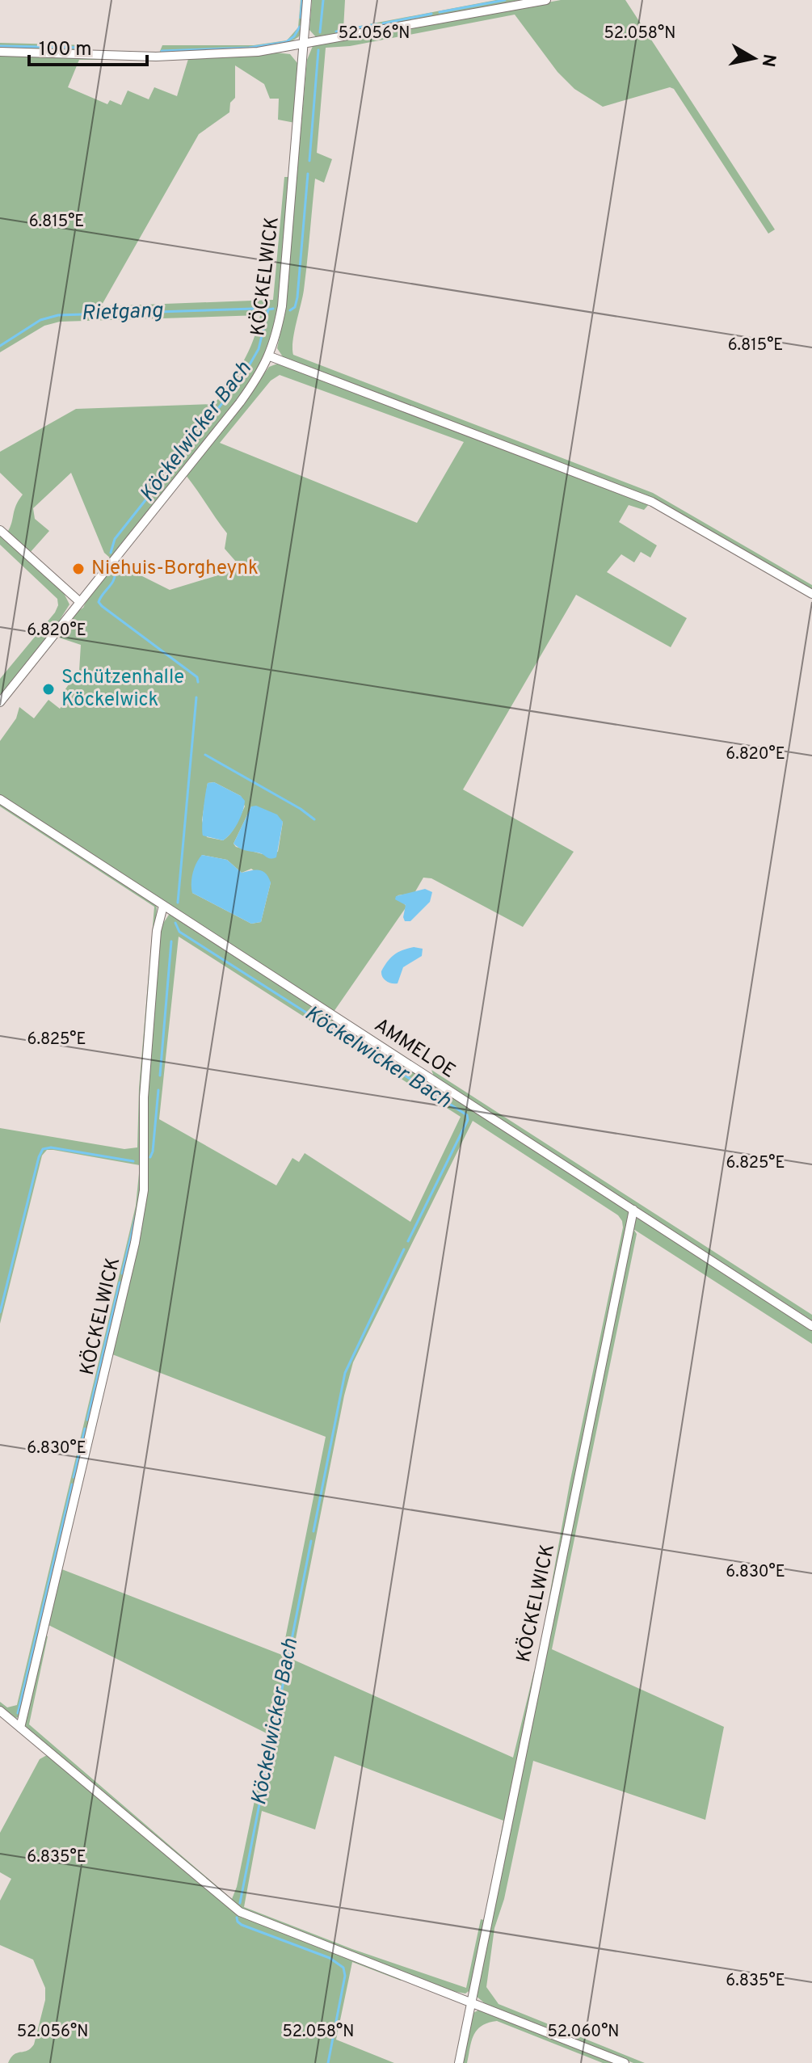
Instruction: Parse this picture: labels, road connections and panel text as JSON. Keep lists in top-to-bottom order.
{
  "streets": {
    "street": ["KÖCKELWICK", "AMMELOE"]
  },
  "crossings": [
    ["KÖCKELWICK", "AMMELOE"]
  ],
  "water": ["Rietgang", "Köckelwicker Bach"],
  "places": ["Niehuis-Borgheynk", "Schützenhalle Köckelwick"],
  "scale_bar": "100 m",
  "north": "right",
  "coordinates": [
    "52.056°N",
    "52.058°N",
    "6.815°E",
    "6.820°E",
    "6.825°E",
    "6.830°E",
    "6.835°E",
    "52.060°N"
  ]
}
